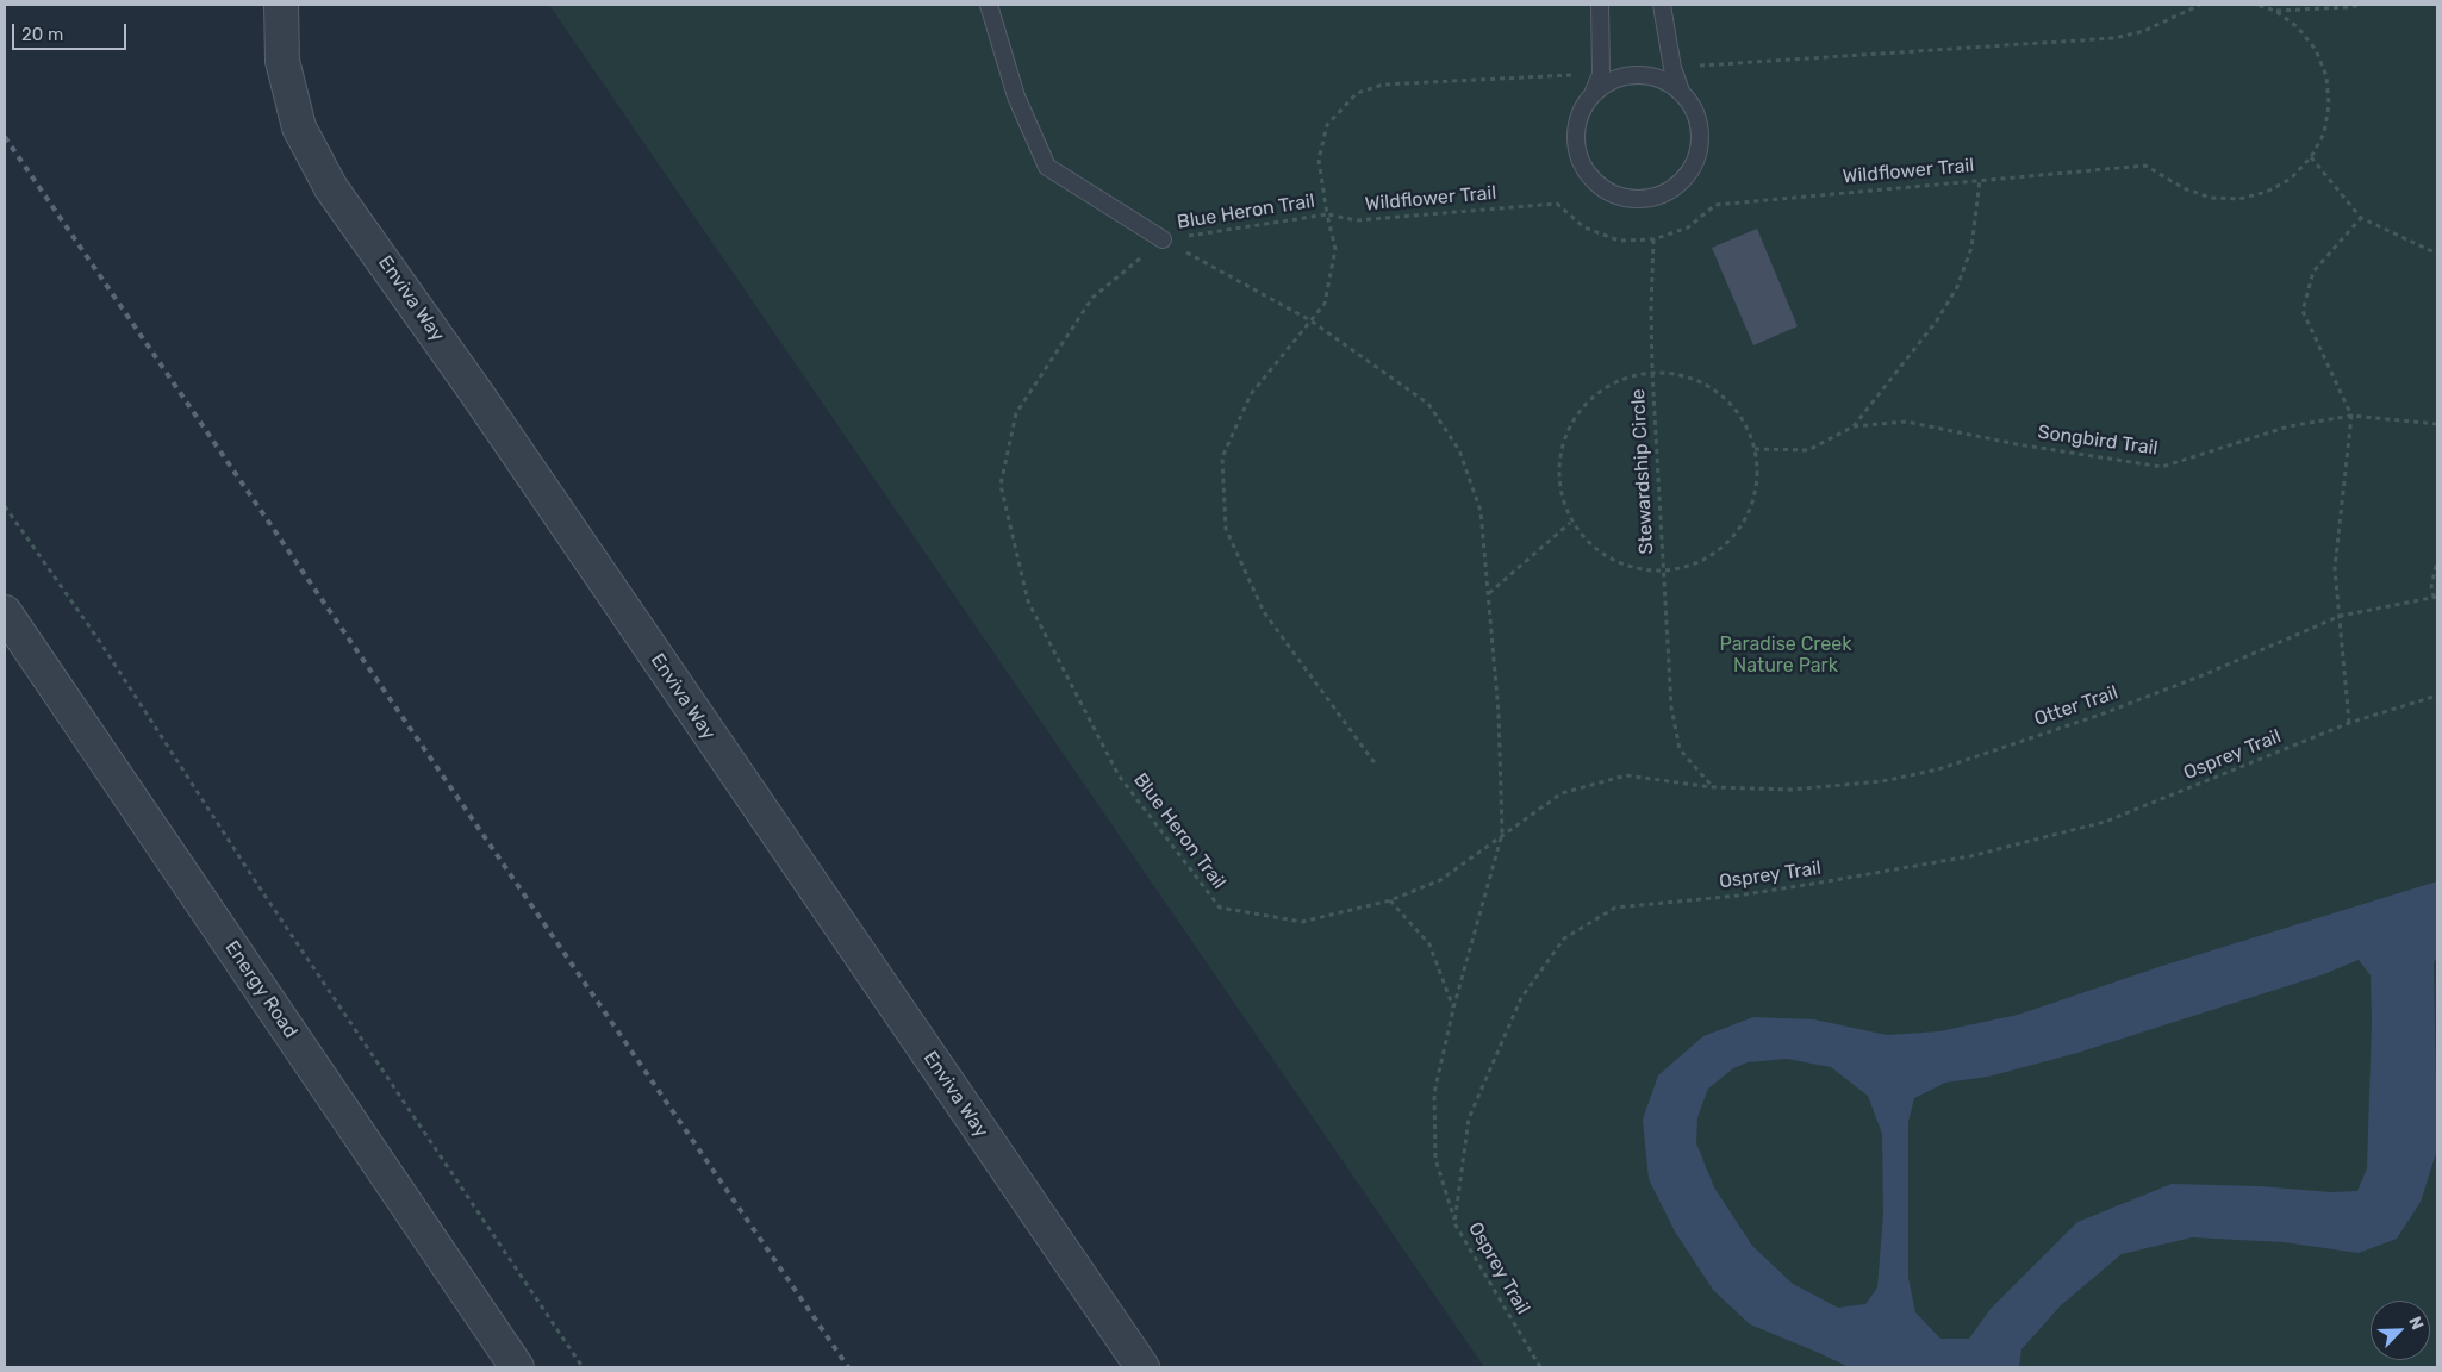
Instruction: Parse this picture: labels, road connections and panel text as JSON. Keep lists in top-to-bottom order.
{
  "streets": {
    "street": ["Enviva Way", "Energy Road"],
    "path": [
      "Wildflower Trail",
      "Blue Heron Trail",
      "Songbird Trail",
      "Stewardship Circle",
      "Otter Trail",
      "Osprey Trail"
    ]
  },
  "crossings": [
    ["Wildflower Trail", "Blue Heron Trail"],
    ["Wildflower Trail", "Stewardship Circle"],
    ["Blue Heron Trail", "Otter Trail"],
    ["Songbird Trail", "Stewardship Circle"],
    ["Stewardship Circle", "Otter Trail"]
  ],
  "parks": ["Paradise Creek Nature Park"],
  "scale_bar": "20 m",
  "north": "top right"
}
